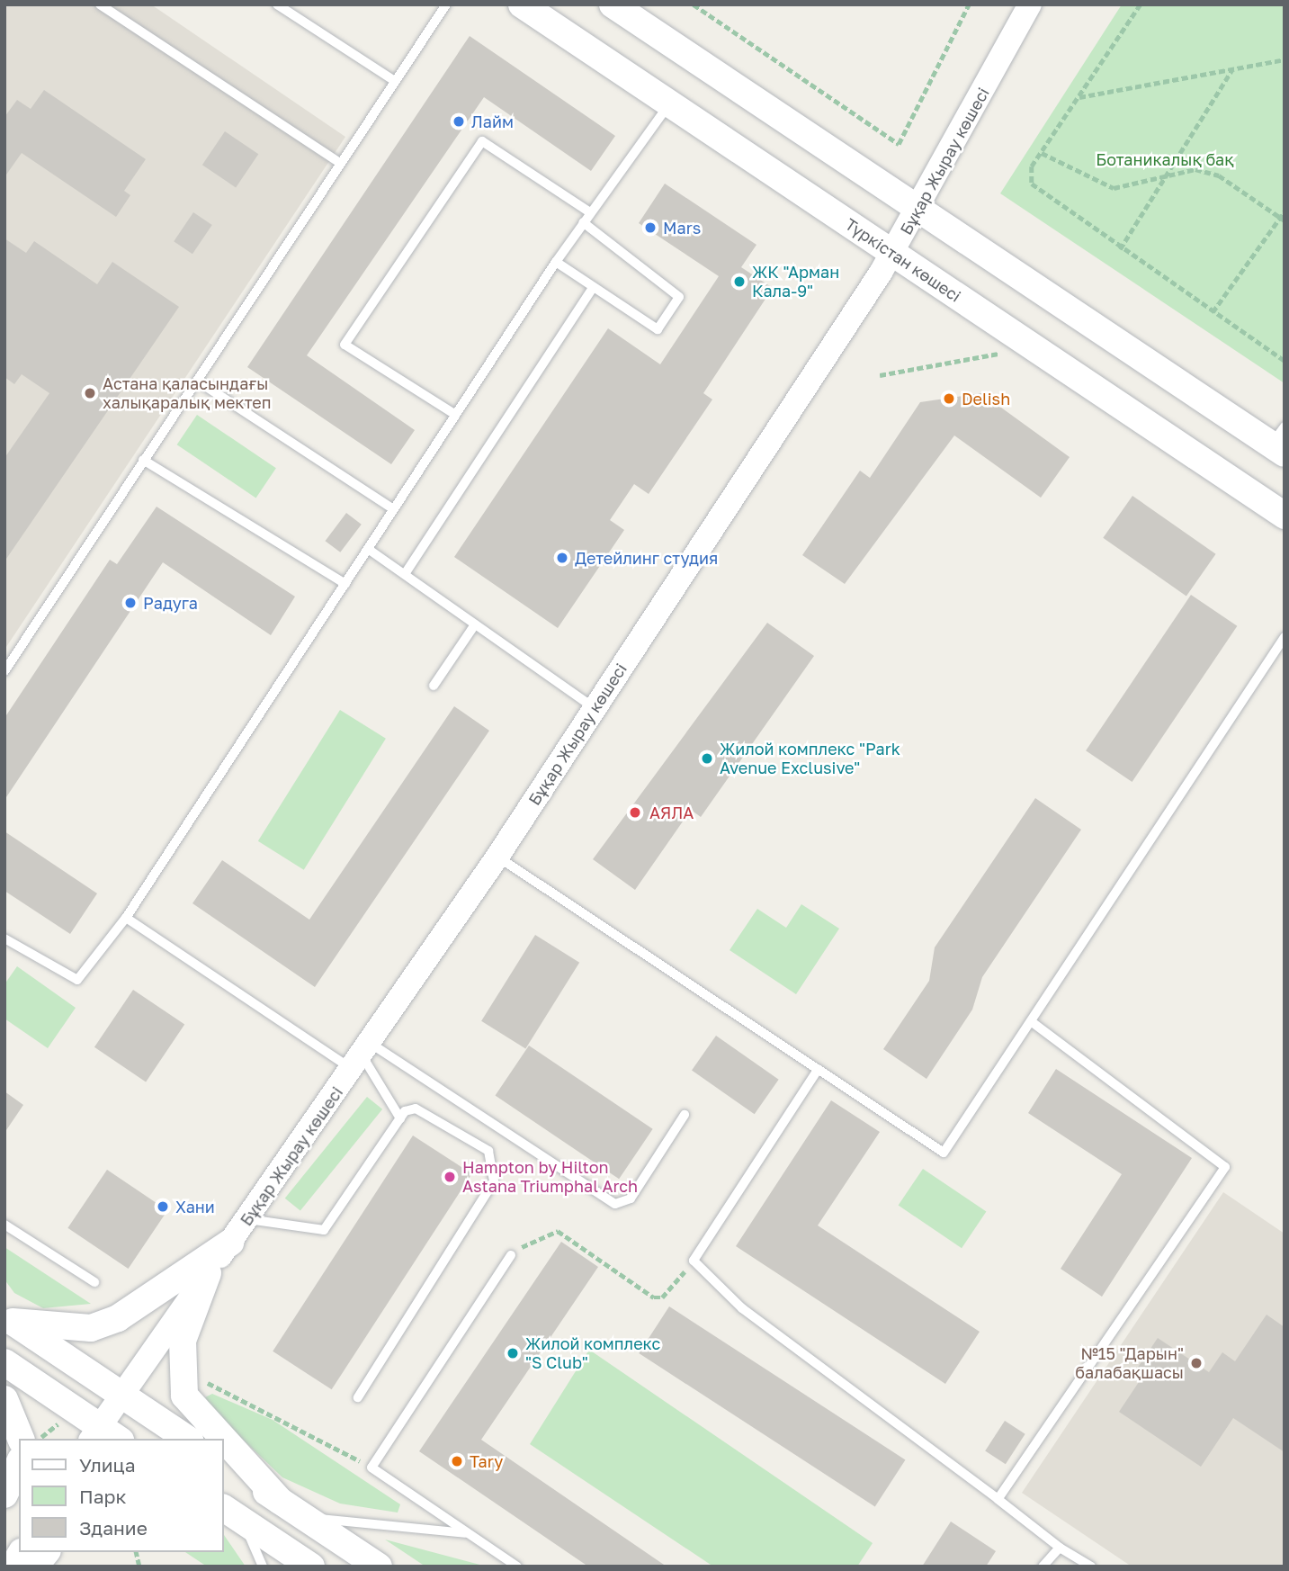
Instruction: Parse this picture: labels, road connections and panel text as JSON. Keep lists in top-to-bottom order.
{
  "streets": {
    "main road": ["Түркістан көшесі"],
    "street": ["Бұқар Жырау көшесі"]
  },
  "crossings": [
    ["Бұқар Жырау көшесі", "Түркістан көшесі"]
  ],
  "parks": ["Ботаникалық бақ"],
  "places": [
    "Лайм",
    "Mars",
    "ЖК \"Арман Кала-9\"",
    "Астана қаласындағы халықаралық мектеп",
    "Delish",
    "Детейлинг студия",
    "Радуга",
    "Жилой комплекс \"Park Avenue Exclusive\"",
    "АЯЛА",
    "Hampton by Hilton Astana Triumphal Arch",
    "Хани",
    "Жилой комплекс \"S Club\"",
    "№15 \"Дарын\" балабақшасы",
    "Tary"
  ],
  "legend": ["Улица", "Парк", "Здание"]
}
